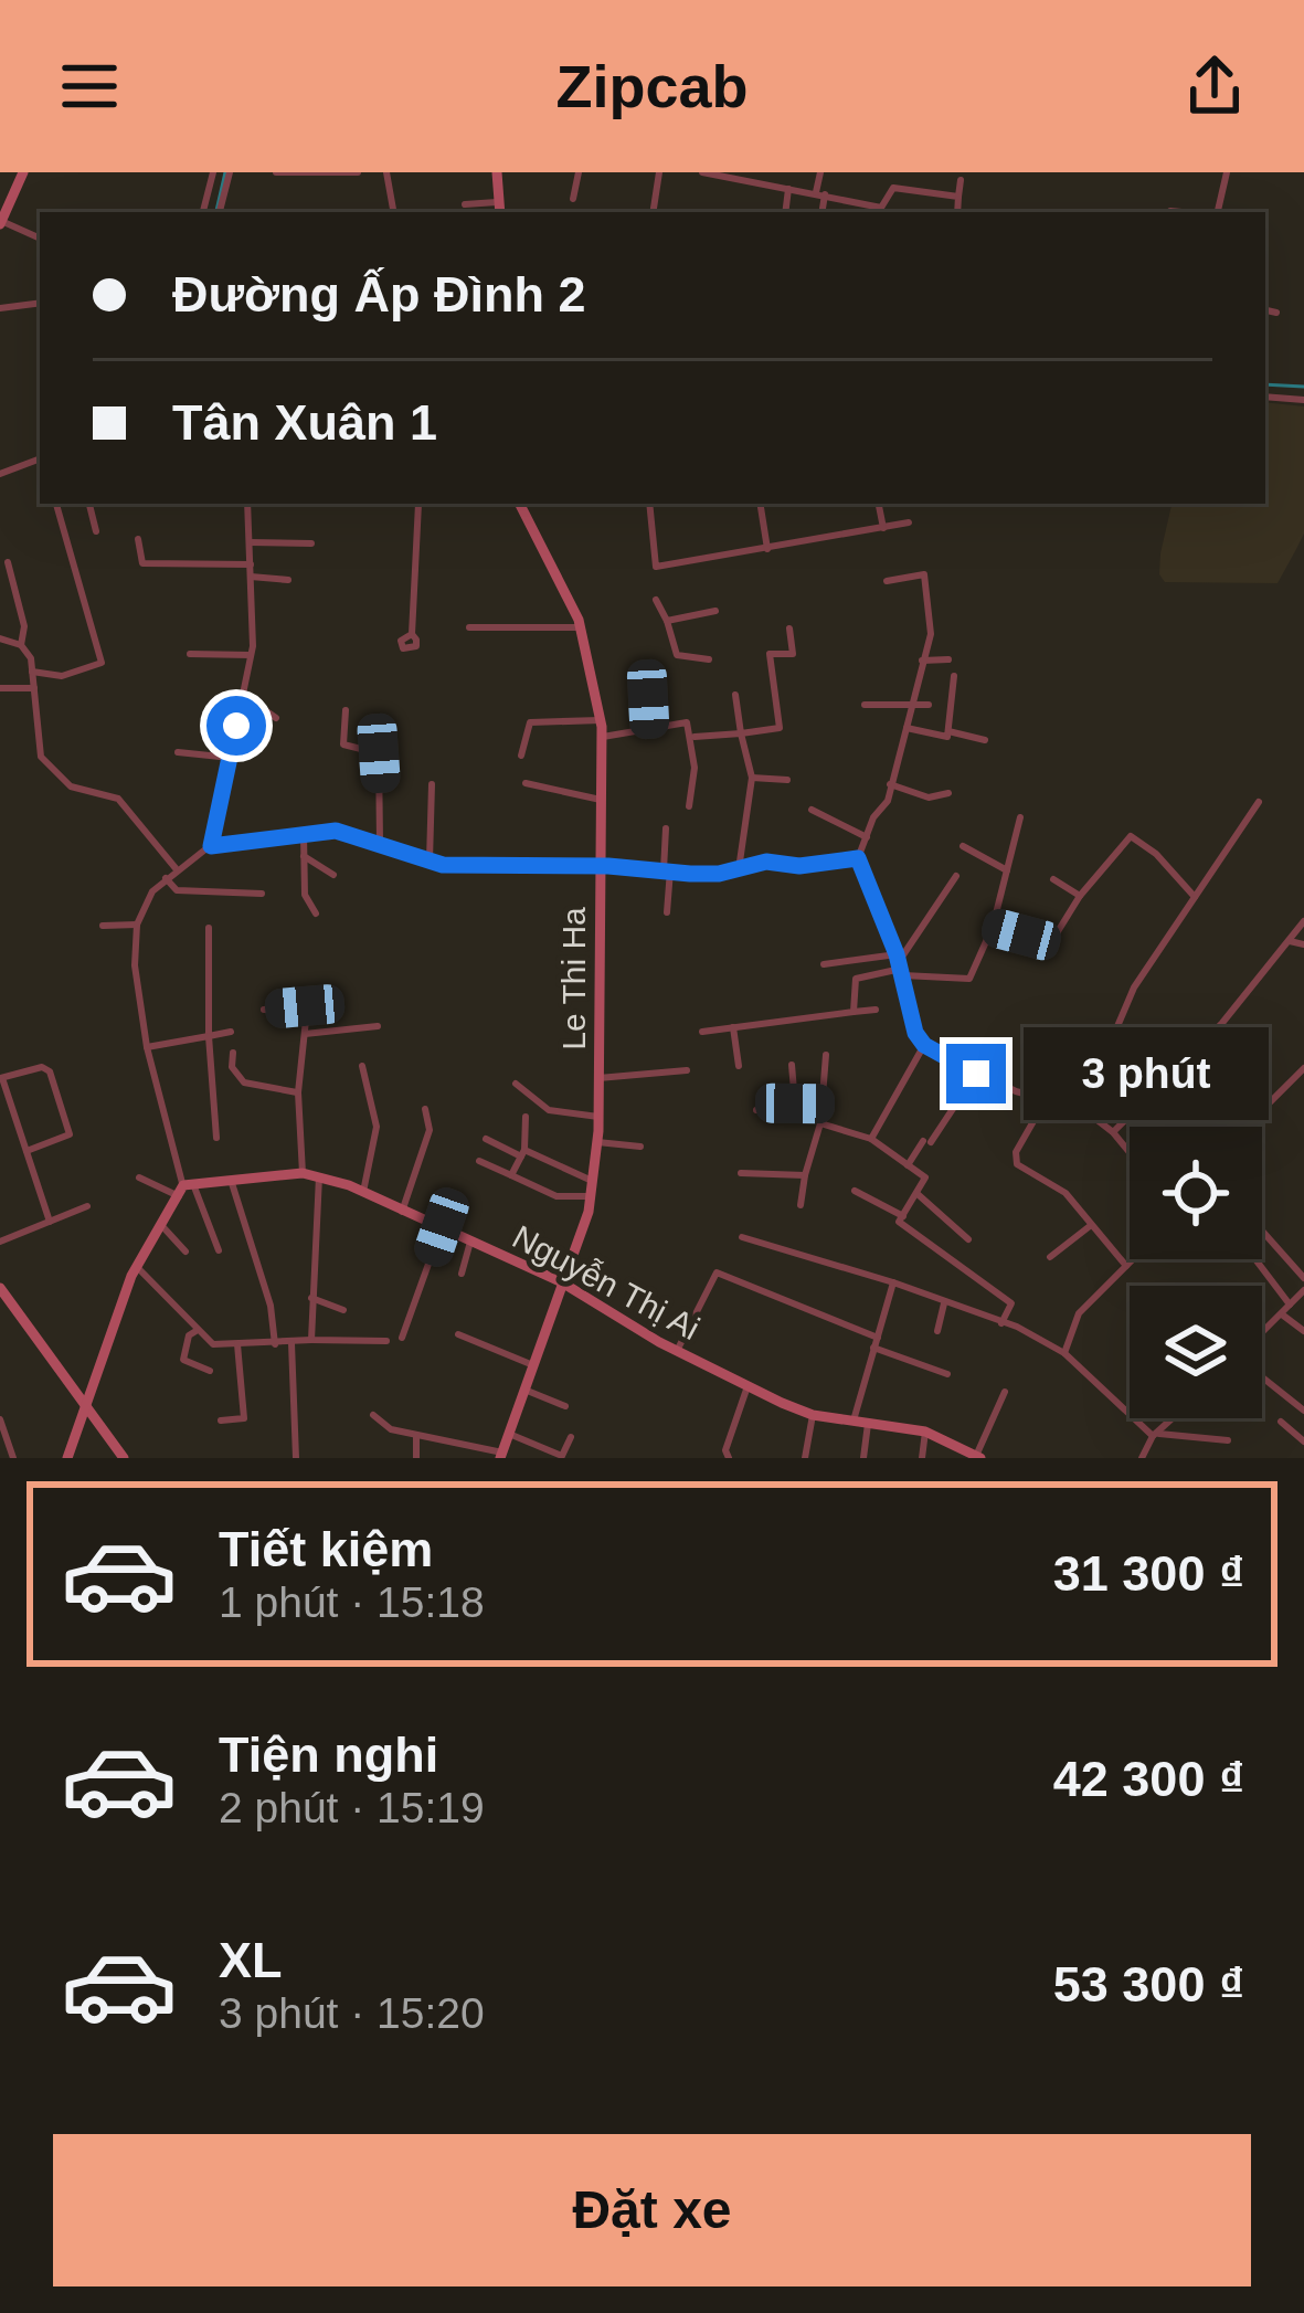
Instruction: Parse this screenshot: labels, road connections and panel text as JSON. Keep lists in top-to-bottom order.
{
  "streets": {
    "street": ["Le Thi Ha", "Nguyễn Thị Ai"]
  },
  "crossings": [
    ["Le Thi Ha", "Nguyễn Thị Ai"]
  ],
  "page": {
    "header": "Zipcab",
    "banner": ["Đường Ấp Đình 2", "Tân Xuân 1"],
    "bubble": "3 phút",
    "list": [
      {
        "name": "Tiết kiệm",
        "note": "1 phút · 15:18",
        "value": "31 300 ₫"
      },
      {
        "name": "Tiện nghi",
        "note": "2 phút · 15:19",
        "value": "42 300 ₫"
      },
      {
        "name": "XL",
        "note": "3 phút · 15:20",
        "value": "53 300 ₫"
      }
    ],
    "buttons": "Đặt xe"
  }
}
